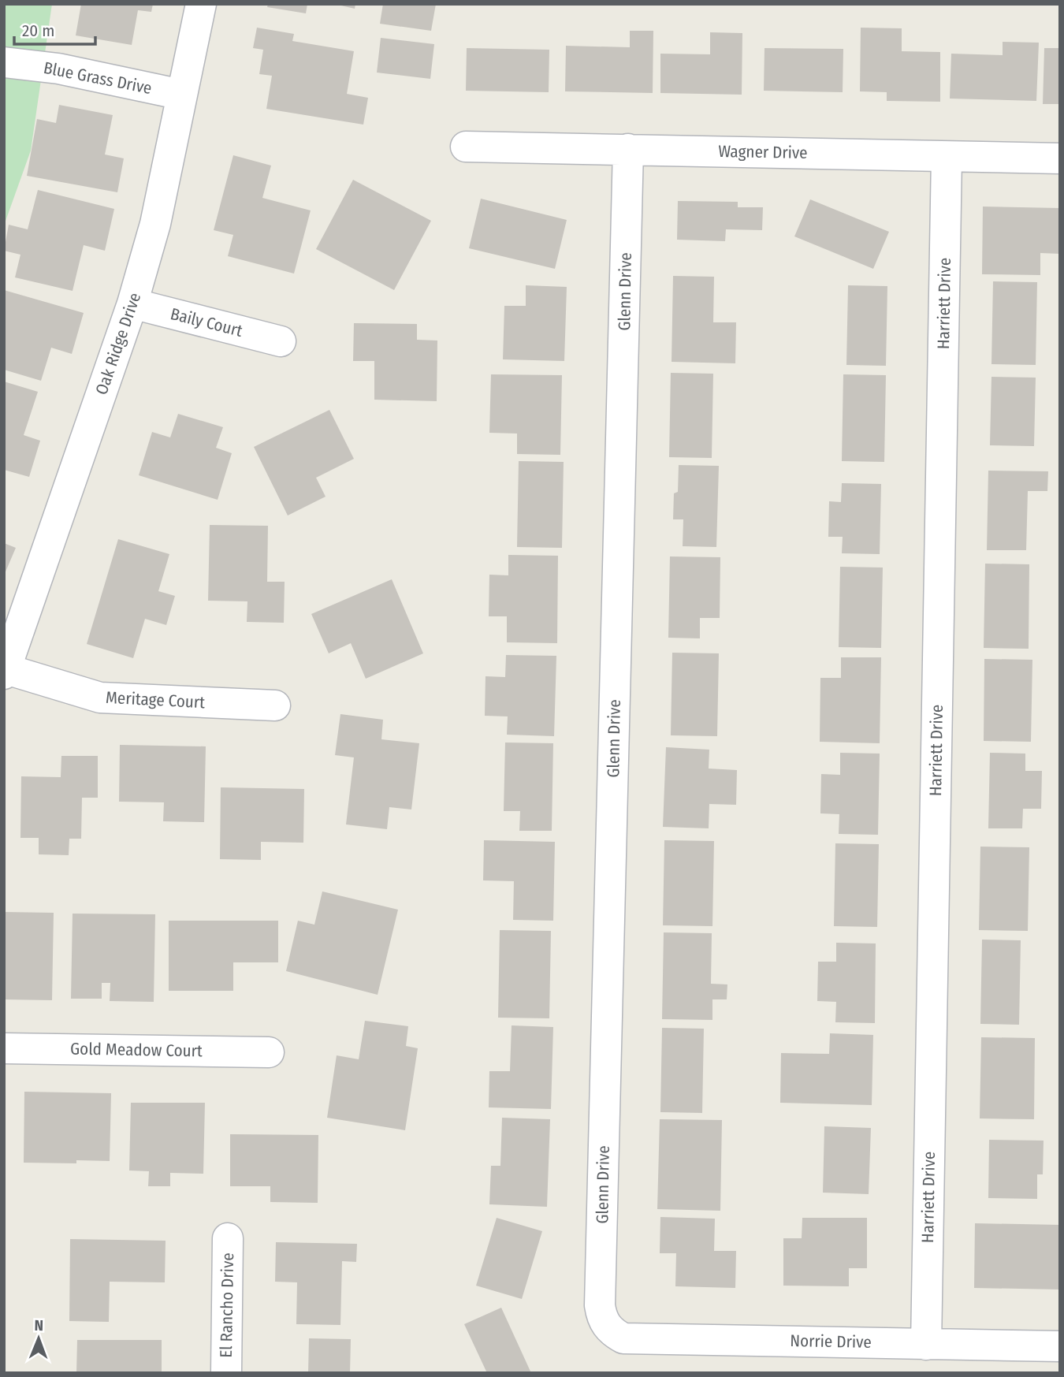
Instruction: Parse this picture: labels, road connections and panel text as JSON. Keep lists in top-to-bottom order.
{
  "streets": {
    "street": [
      "Blue Grass Drive",
      "Wagner Drive",
      "Glenn Drive",
      "Harriett Drive",
      "Baily Court",
      "Oak Ridge Drive",
      "Meritage Court",
      "Gold Meadow Court",
      "El Rancho Drive",
      "Norrie Drive"
    ]
  },
  "crossings": [
    ["Blue Grass Drive", "Oak Ridge Drive"],
    ["Wagner Drive", "Glenn Drive"],
    ["Wagner Drive", "Harriett Drive"],
    ["Glenn Drive", "Norrie Drive"],
    ["Harriett Drive", "Norrie Drive"],
    ["Baily Court", "Oak Ridge Drive"],
    ["Oak Ridge Drive", "Meritage Court"]
  ],
  "scale_bar": "20 m",
  "north": "top"
}
